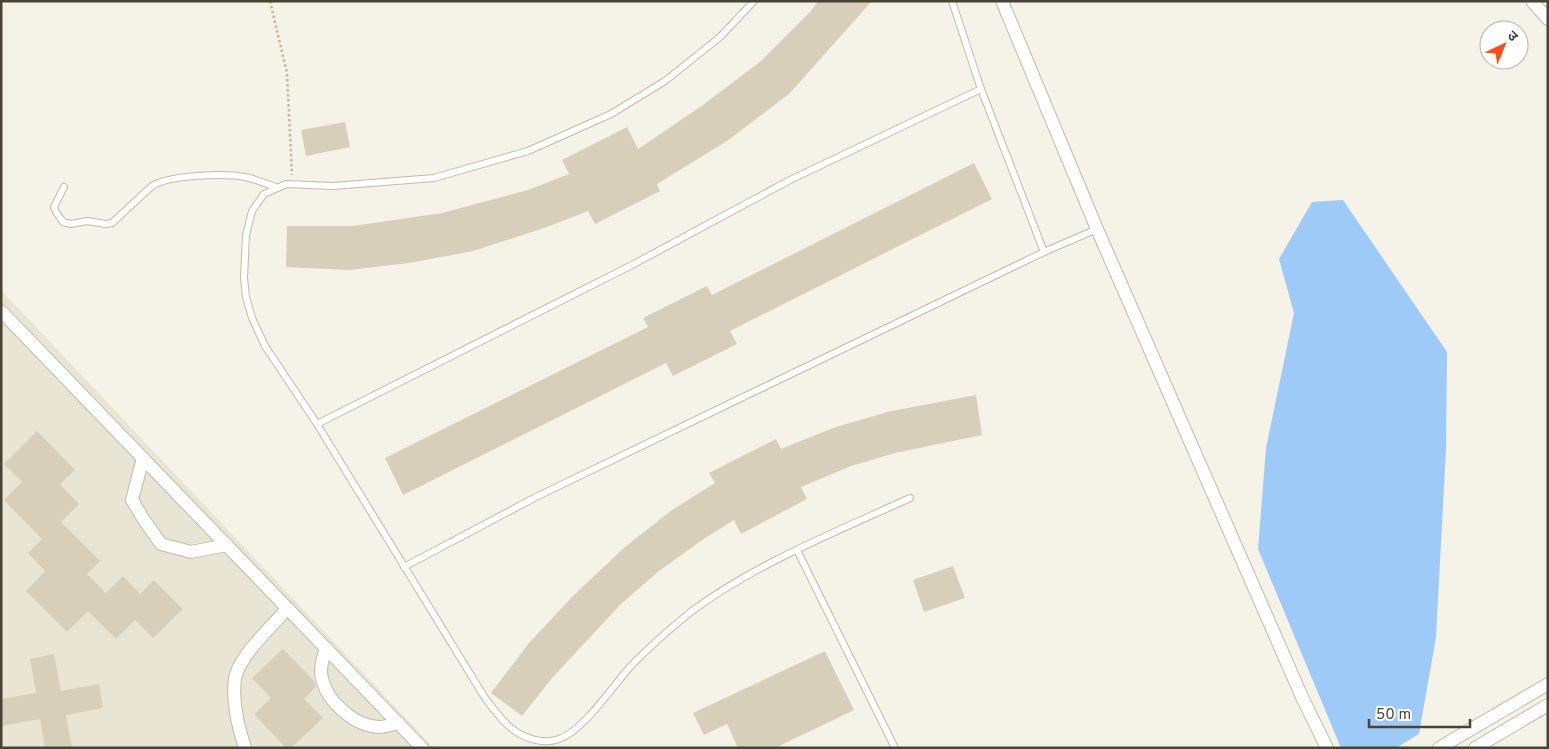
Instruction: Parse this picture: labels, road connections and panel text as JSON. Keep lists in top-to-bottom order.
{
  "scale_bar": "50 m",
  "north": "top right"
}
